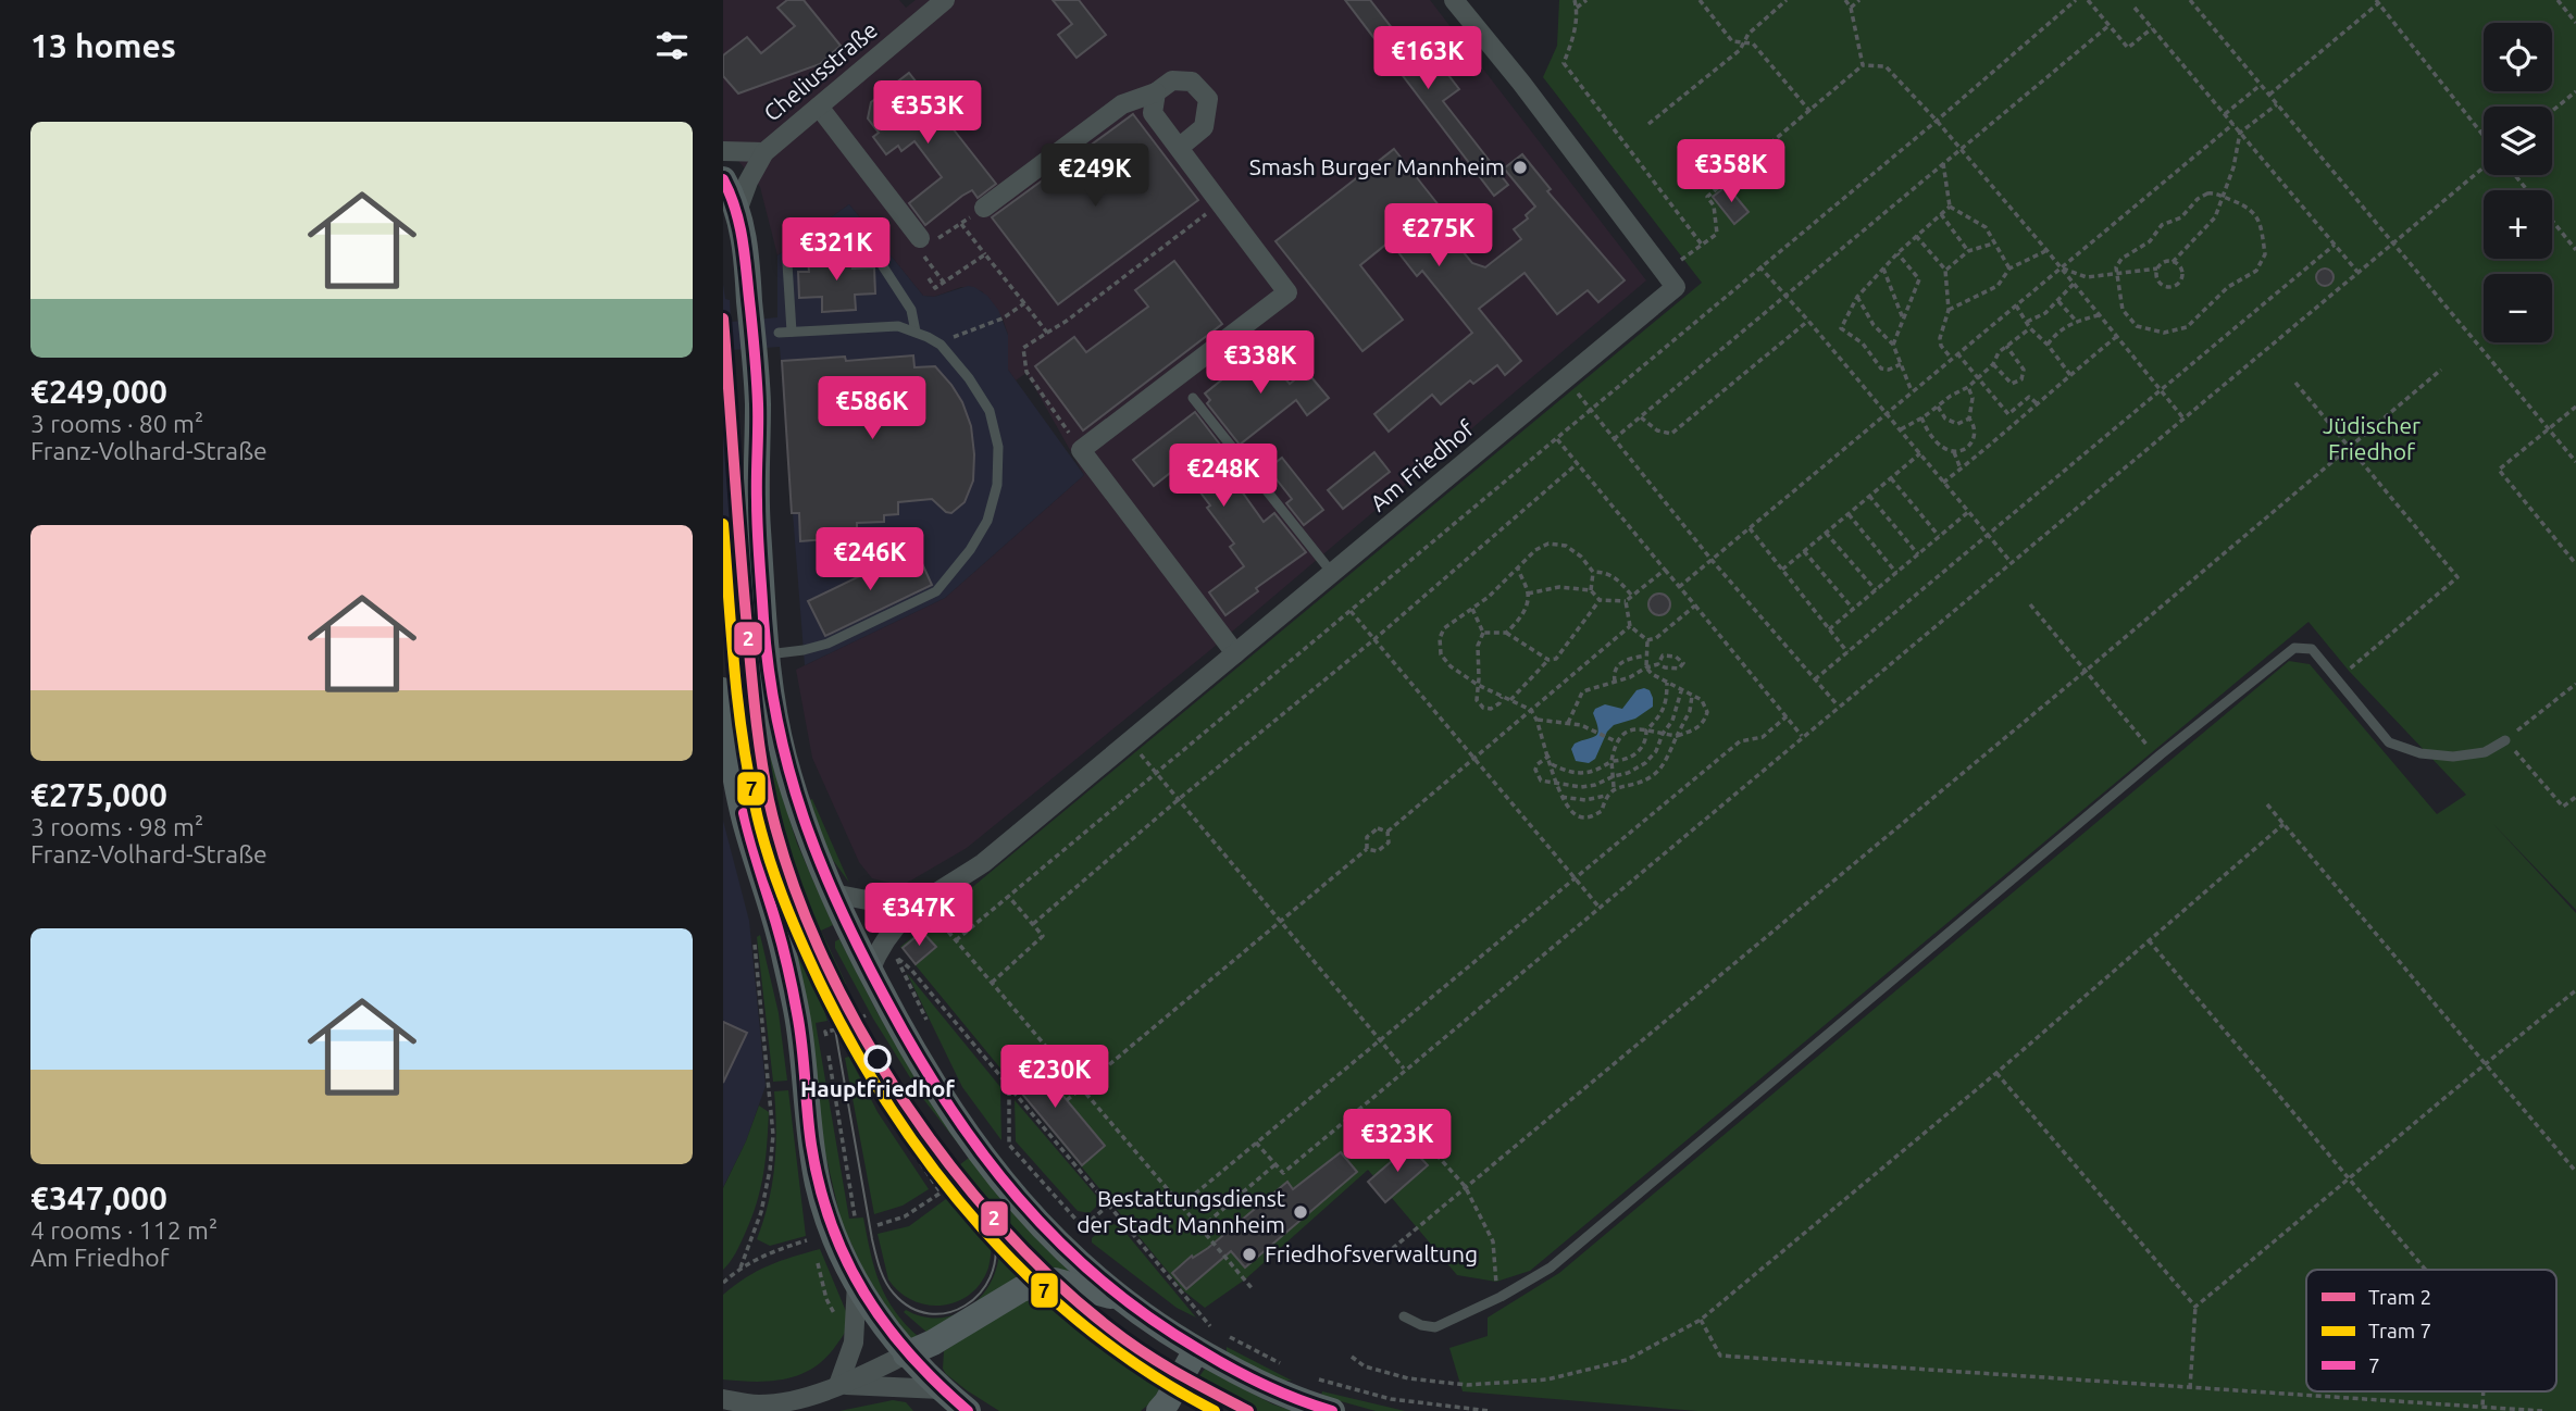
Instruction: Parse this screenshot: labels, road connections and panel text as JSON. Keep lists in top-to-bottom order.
{
  "streets": {
    "street": ["Cheliusstraße", "Am Friedhof"]
  },
  "parks": ["Jüdischer Friedhof"],
  "places": [
    "Smash Burger Mannheim",
    "Hauptfriedhof",
    "Bestattungsdienst der Stadt Mannheim",
    "Friedhofsverwaltung"
  ],
  "lines": ["transit line 7", "tram line 2", "tram line 7"],
  "legend": ["Tram 2", "Tram 7", "7"],
  "page": {
    "heading": "13 homes",
    "map_buttons": ["+", "−"],
    "price": [
      "€163K",
      "€353K",
      "€358K",
      "€249K",
      "€275K",
      "€321K",
      "€338K",
      "€586K",
      "€248K",
      "€246K",
      "€347K",
      "€230K",
      "€323K"
    ],
    "list": [
      {
        "name": "€249,000",
        "note": "3 rooms · 80 m² · Franz-Volhard-Straße"
      },
      {
        "name": "€275,000",
        "note": "3 rooms · 98 m² · Franz-Volhard-Straße"
      },
      {
        "name": "€347,000",
        "note": "4 rooms · 112 m² · Am Friedhof"
      }
    ]
  }
}
